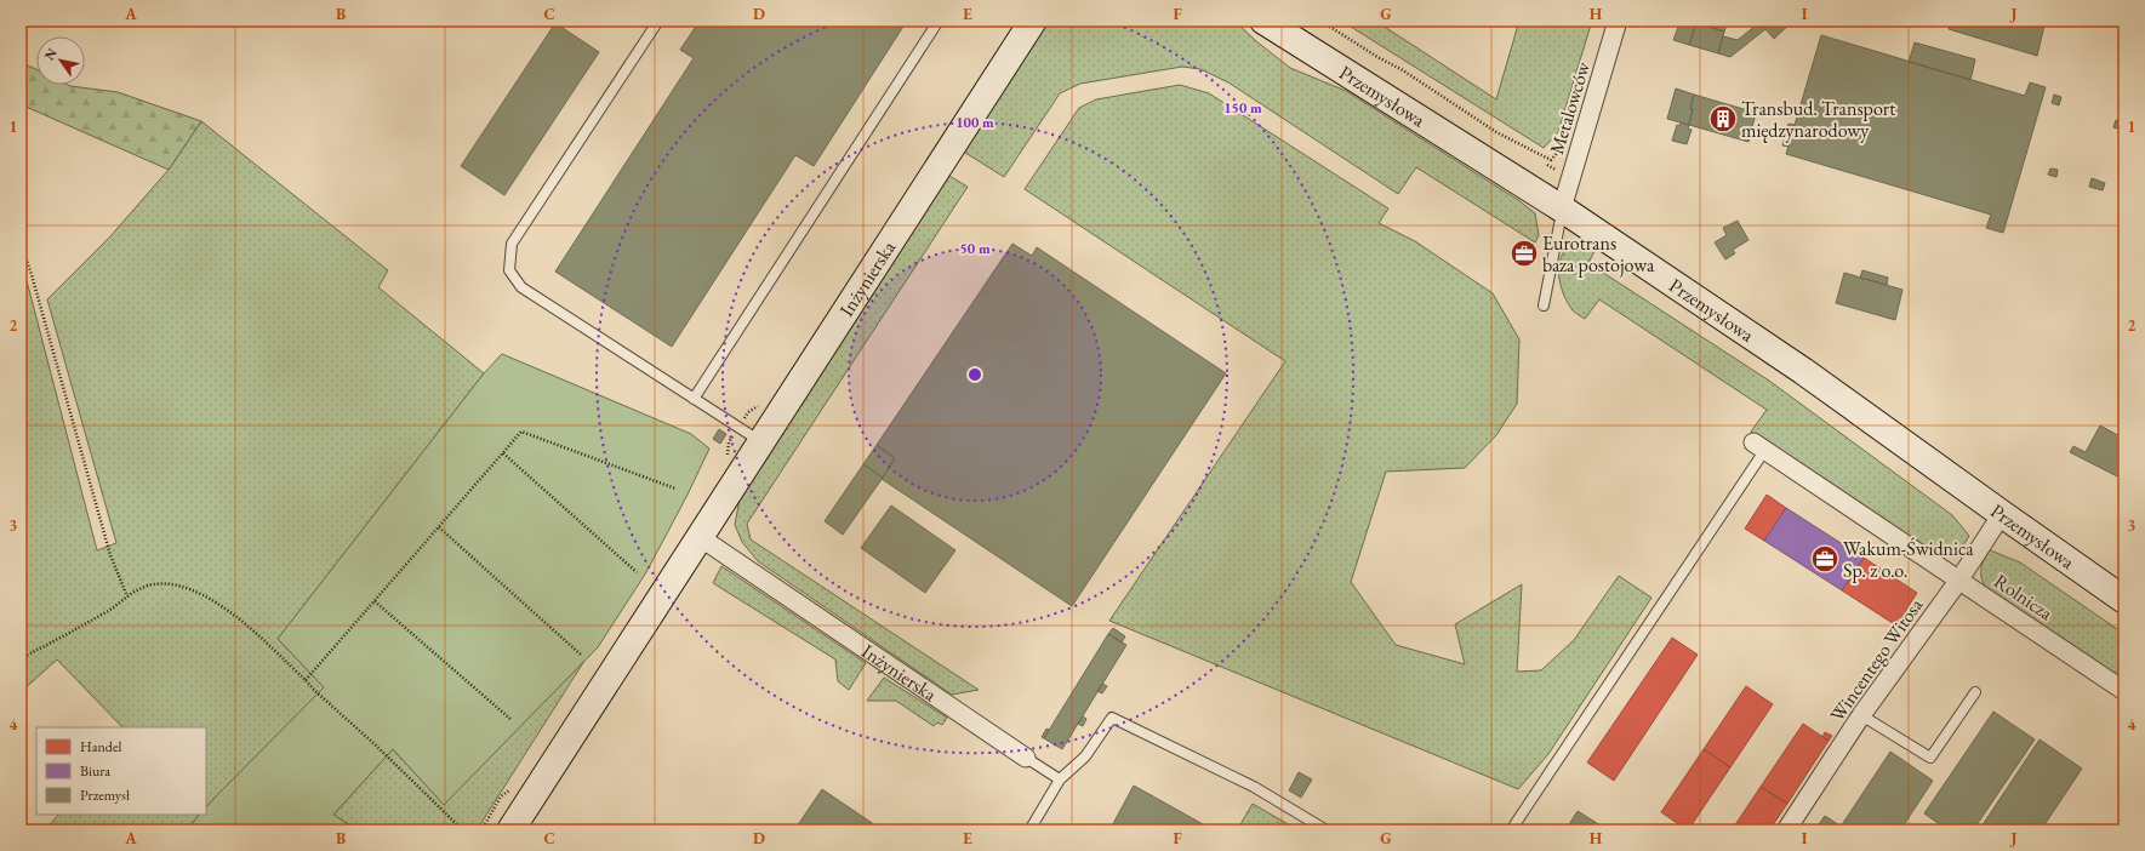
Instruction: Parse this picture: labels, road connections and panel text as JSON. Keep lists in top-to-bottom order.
{
  "streets": {
    "main road": ["Przemysłowa", "Inżynierska"],
    "street": ["Metalowców", "Rolnicza", "Wincentego Witosa"]
  },
  "crossings": [
    ["Przemysłowa", "Metalowców"],
    ["Przemysłowa", "Wincentego Witosa"],
    ["Rolnicza", "Wincentego Witosa"]
  ],
  "places": {
    "building": ["Transbud. Transport międzynarodowy"],
    "office": ["Eurotrans baza postojowa", "Wakum-Świdnica Sp. z o.o."]
  },
  "legend": ["Handel", "Biura", "Przemysł"],
  "north": "top left",
  "grid": {
    "columns": [
      "A",
      "B",
      "C",
      "D",
      "E",
      "F",
      "G",
      "H",
      "I",
      "J"
    ],
    "rows": [
      "1",
      "2",
      "3",
      "4"
    ]
  },
  "rings": ["150 m", "100 m", "50 m"]
}
